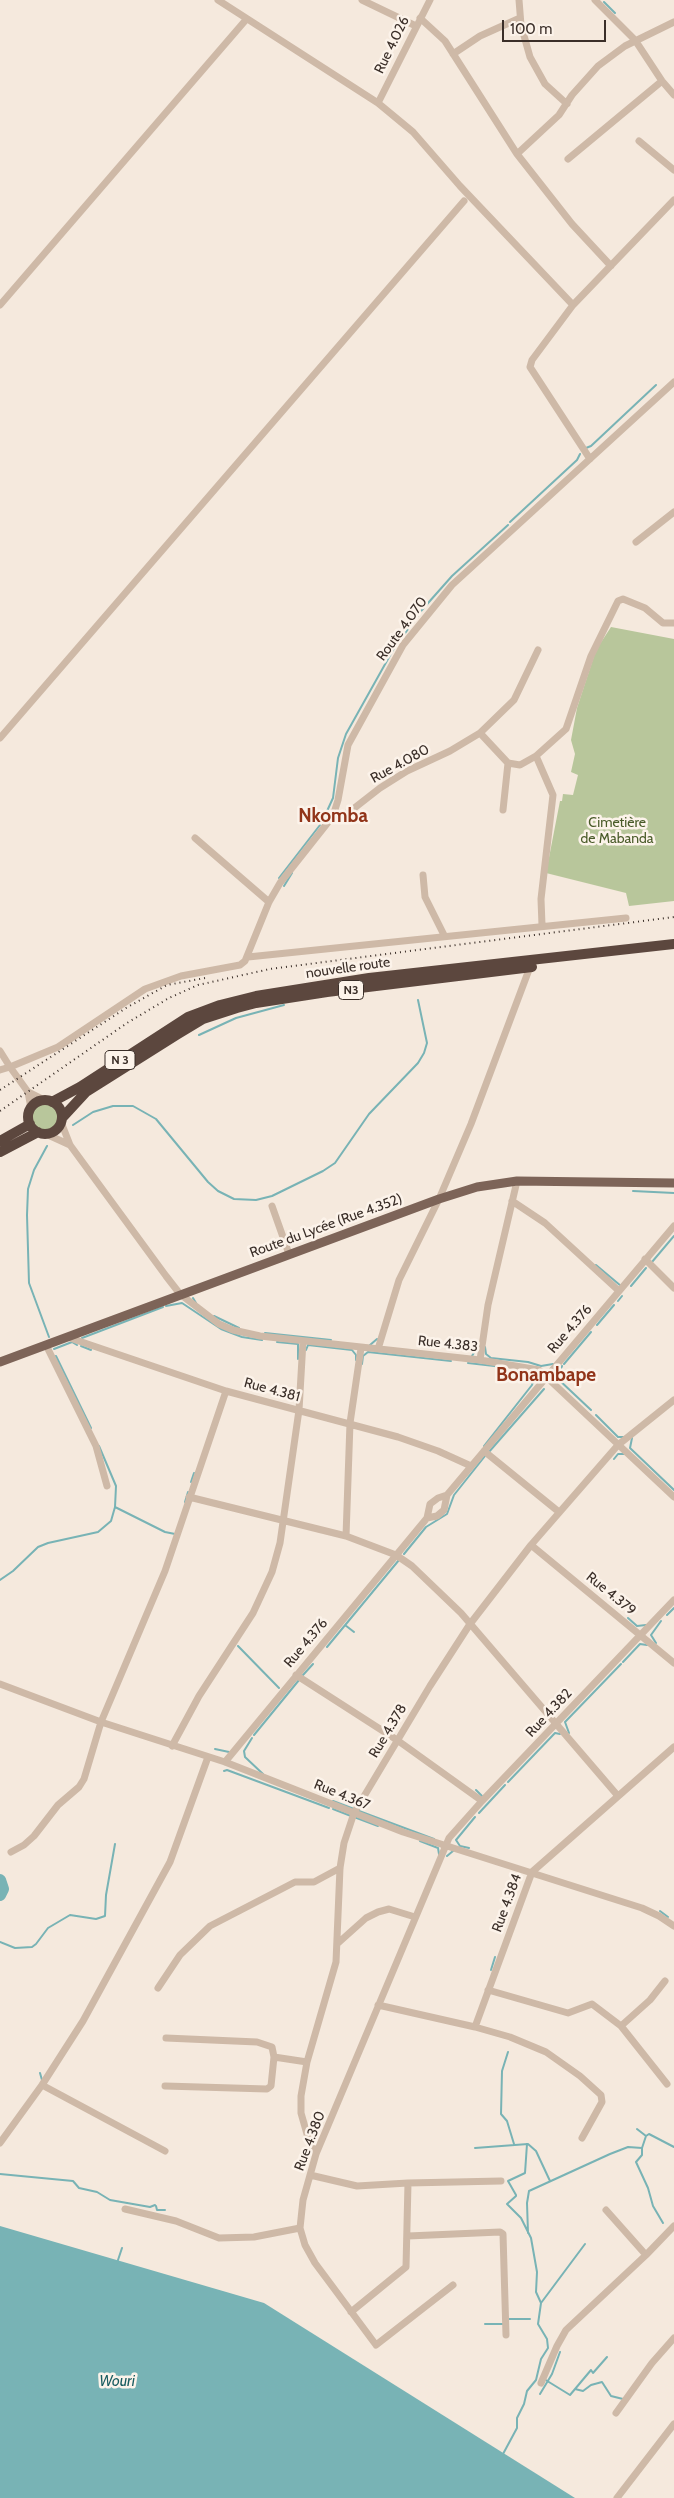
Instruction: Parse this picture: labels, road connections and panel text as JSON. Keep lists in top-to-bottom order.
{
  "streets": {
    "highway": ["nouvelle route", "N3", "N 3"],
    "main road": ["Route du Lycée (Rue 4.352)"],
    "street": [
      "Rue 4.026",
      "Route 4.070",
      "Rue 4.080",
      "Rue 4.376",
      "Rue 4.383",
      "Rue 4.381",
      "Rue 4.379",
      "Rue 4.382",
      "Rue 4.378",
      "Rue 4.367",
      "Rue 4.384",
      "Rue 4.380"
    ]
  },
  "crossings": [
    ["Route 4.070", "Rue 4.080"],
    ["Route du Lycée (Rue 4.352)", "Rue 4.383"],
    ["Route du Lycée (Rue 4.352)", "Rue 4.381"],
    ["Rue 4.376", "Rue 4.383"],
    ["Rue 4.376", "Rue 4.381"],
    ["Rue 4.376", "Rue 4.367"],
    ["Rue 4.383", "Rue 4.378"],
    ["Rue 4.379", "Rue 4.382"],
    ["Rue 4.379", "Rue 4.378"],
    ["Rue 4.382", "Rue 4.367"],
    ["Rue 4.382", "Rue 4.380"],
    ["Rue 4.378", "Rue 4.367"],
    ["Rue 4.378", "Rue 4.380"],
    ["Rue 4.367", "Rue 4.384"],
    ["Rue 4.367", "Rue 4.380"]
  ],
  "districts": ["Nkomba", "Bonambape"],
  "water": ["Wouri"],
  "parks": ["Cimetière de Mabanda"],
  "scale_bar": "100 m"
}
